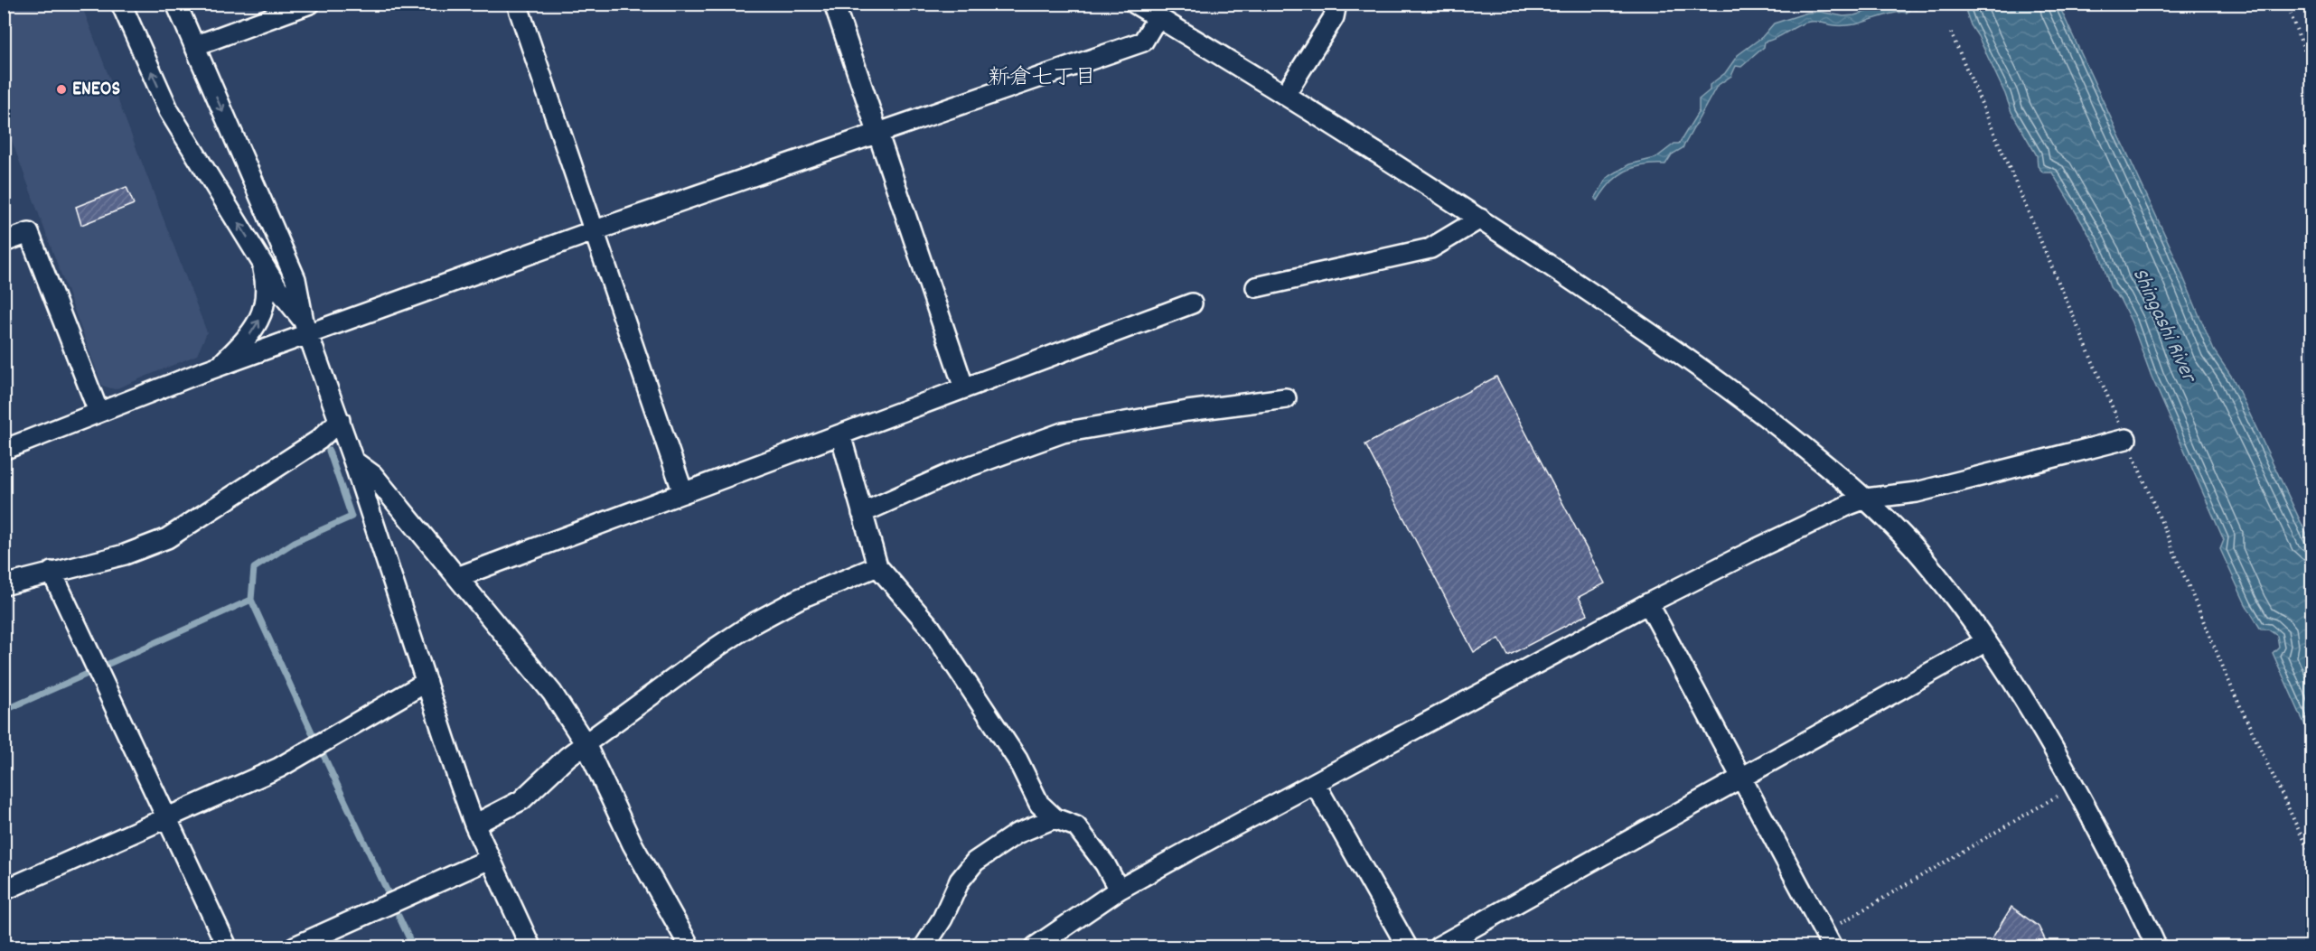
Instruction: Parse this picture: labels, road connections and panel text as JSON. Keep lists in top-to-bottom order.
{
  "districts": ["新倉七丁目"],
  "water": ["Shingashi River"],
  "places": ["ENEOS"]
}
